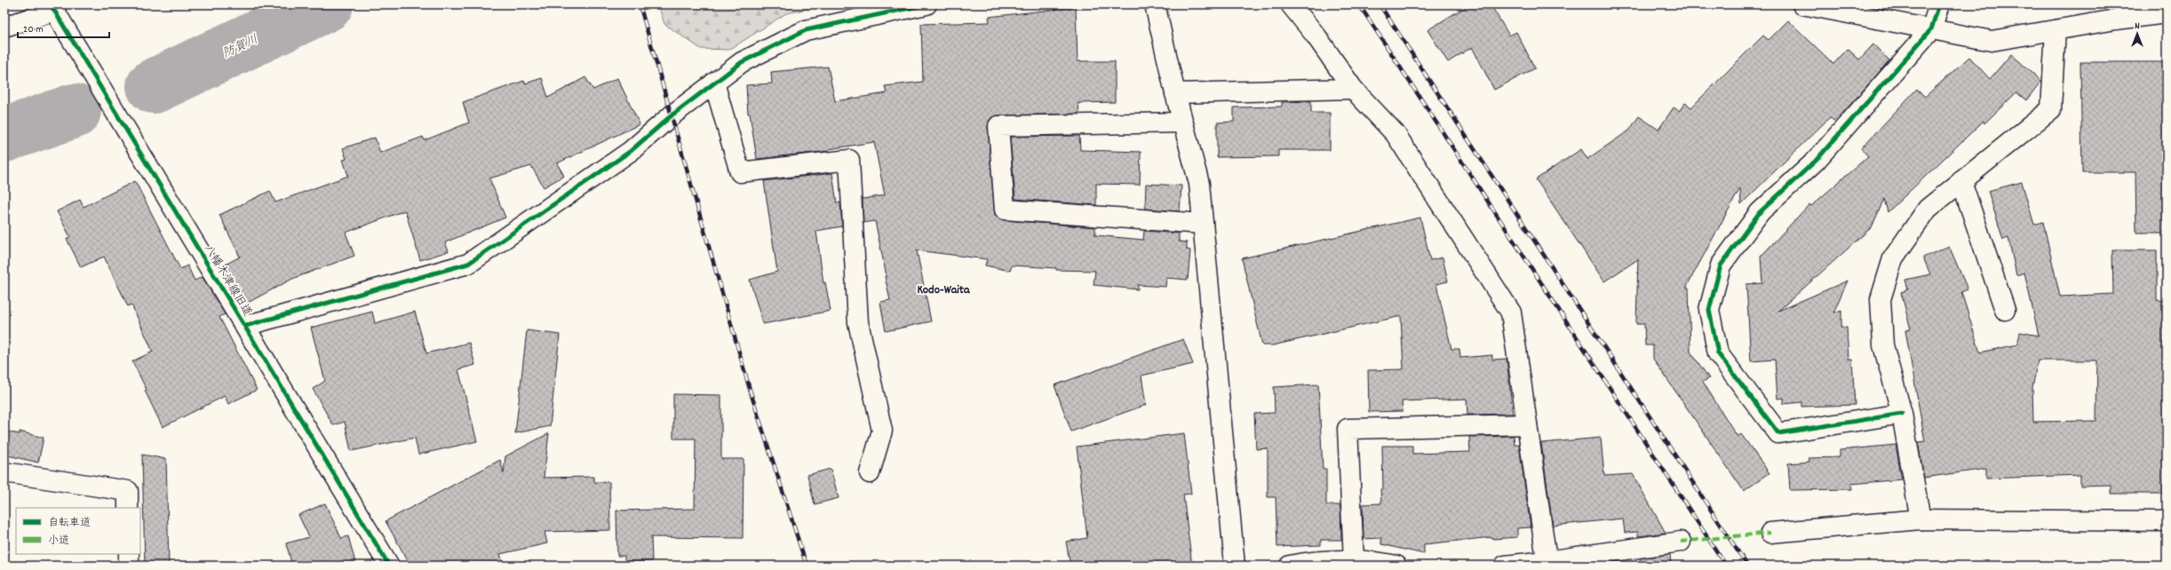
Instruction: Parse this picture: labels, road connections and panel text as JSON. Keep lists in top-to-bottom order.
{
  "streets": {
    "street": ["八幡木津線旧道"]
  },
  "districts": ["Kodo-Waita"],
  "water": ["防賀川"],
  "legend": ["自転車道", "小道"],
  "scale_bar": "20 m",
  "north": "top"
}
